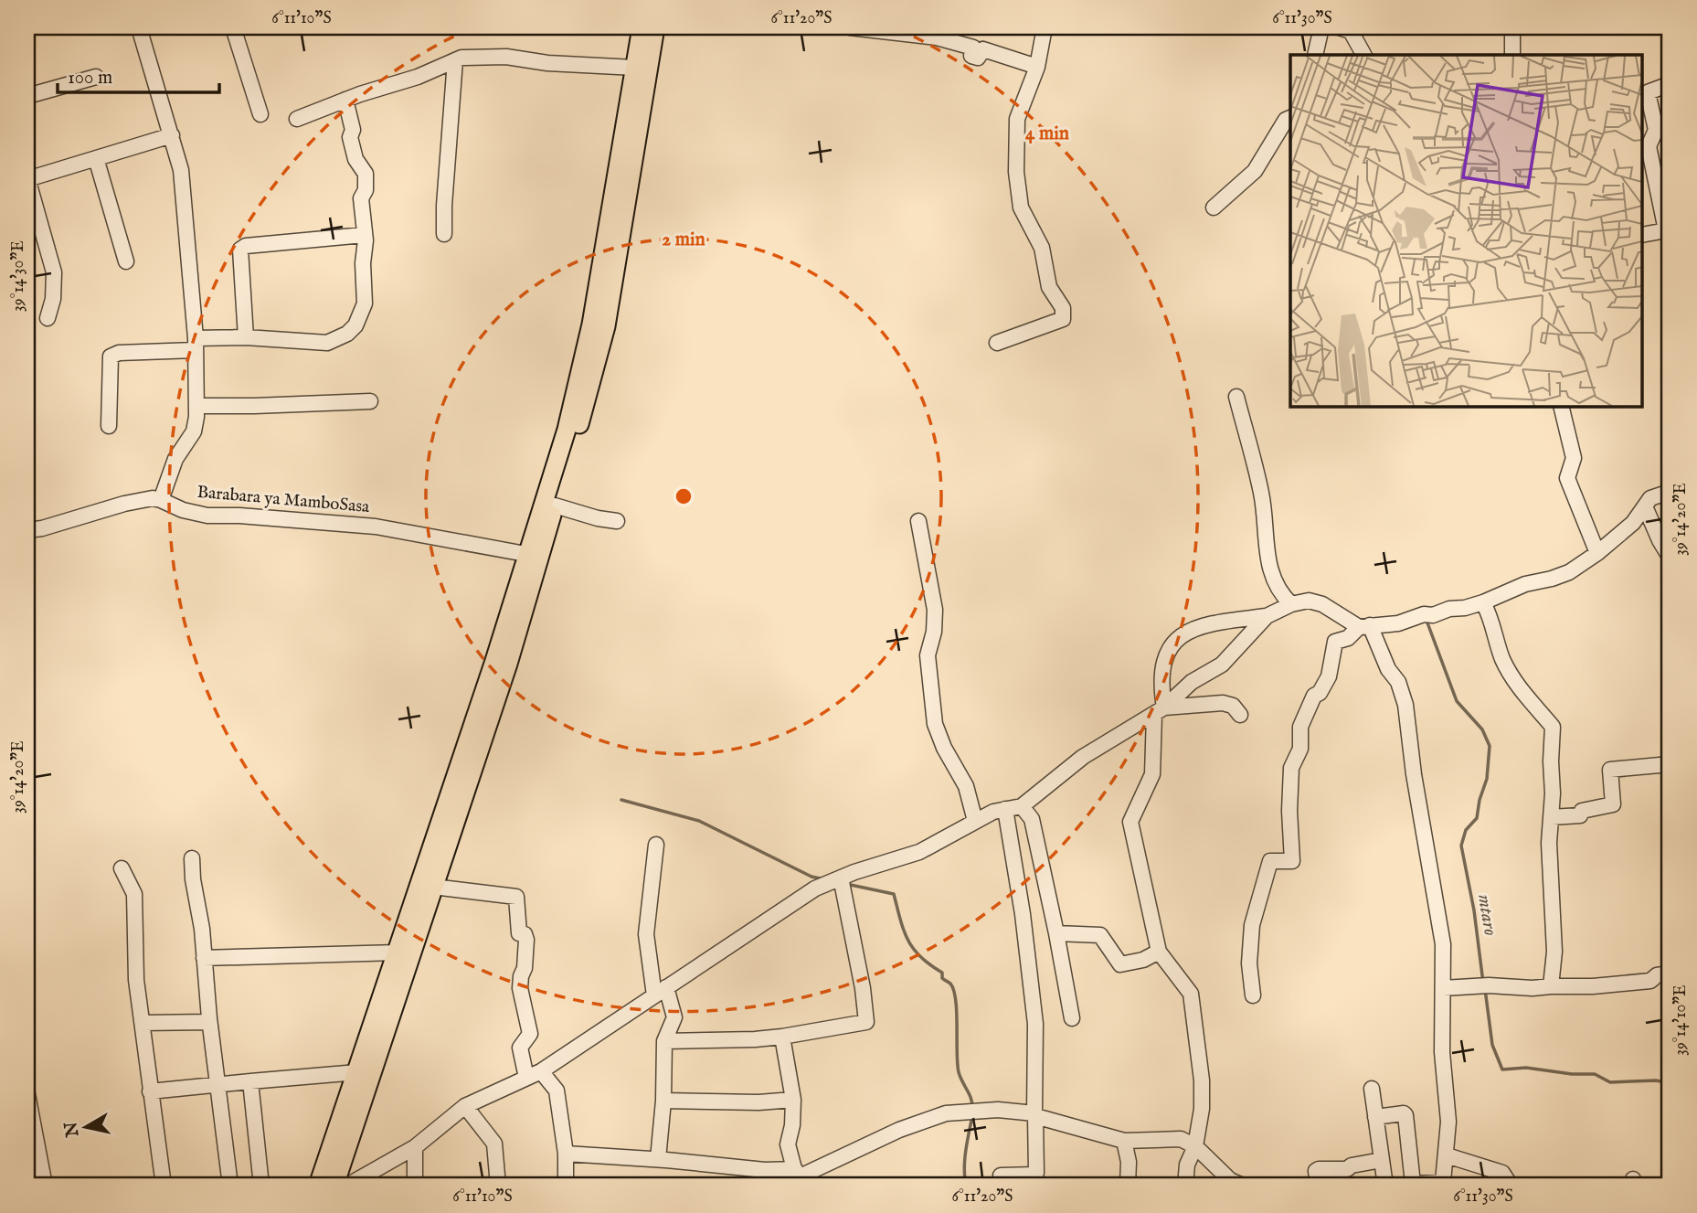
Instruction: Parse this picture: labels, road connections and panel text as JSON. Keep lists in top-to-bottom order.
{
  "streets": {
    "street": ["Barabara ya MamboSasa"]
  },
  "water": ["mtaro"],
  "scale_bar": "100 m",
  "north": "left",
  "coordinates": [
    "6°11'10\"S",
    "6°11'20\"S",
    "6°11'30\"S",
    "39°14'30\"E",
    "39°14'20\"E",
    "39°14'10\"E"
  ],
  "rings": ["4 min", "2 min"]
}
